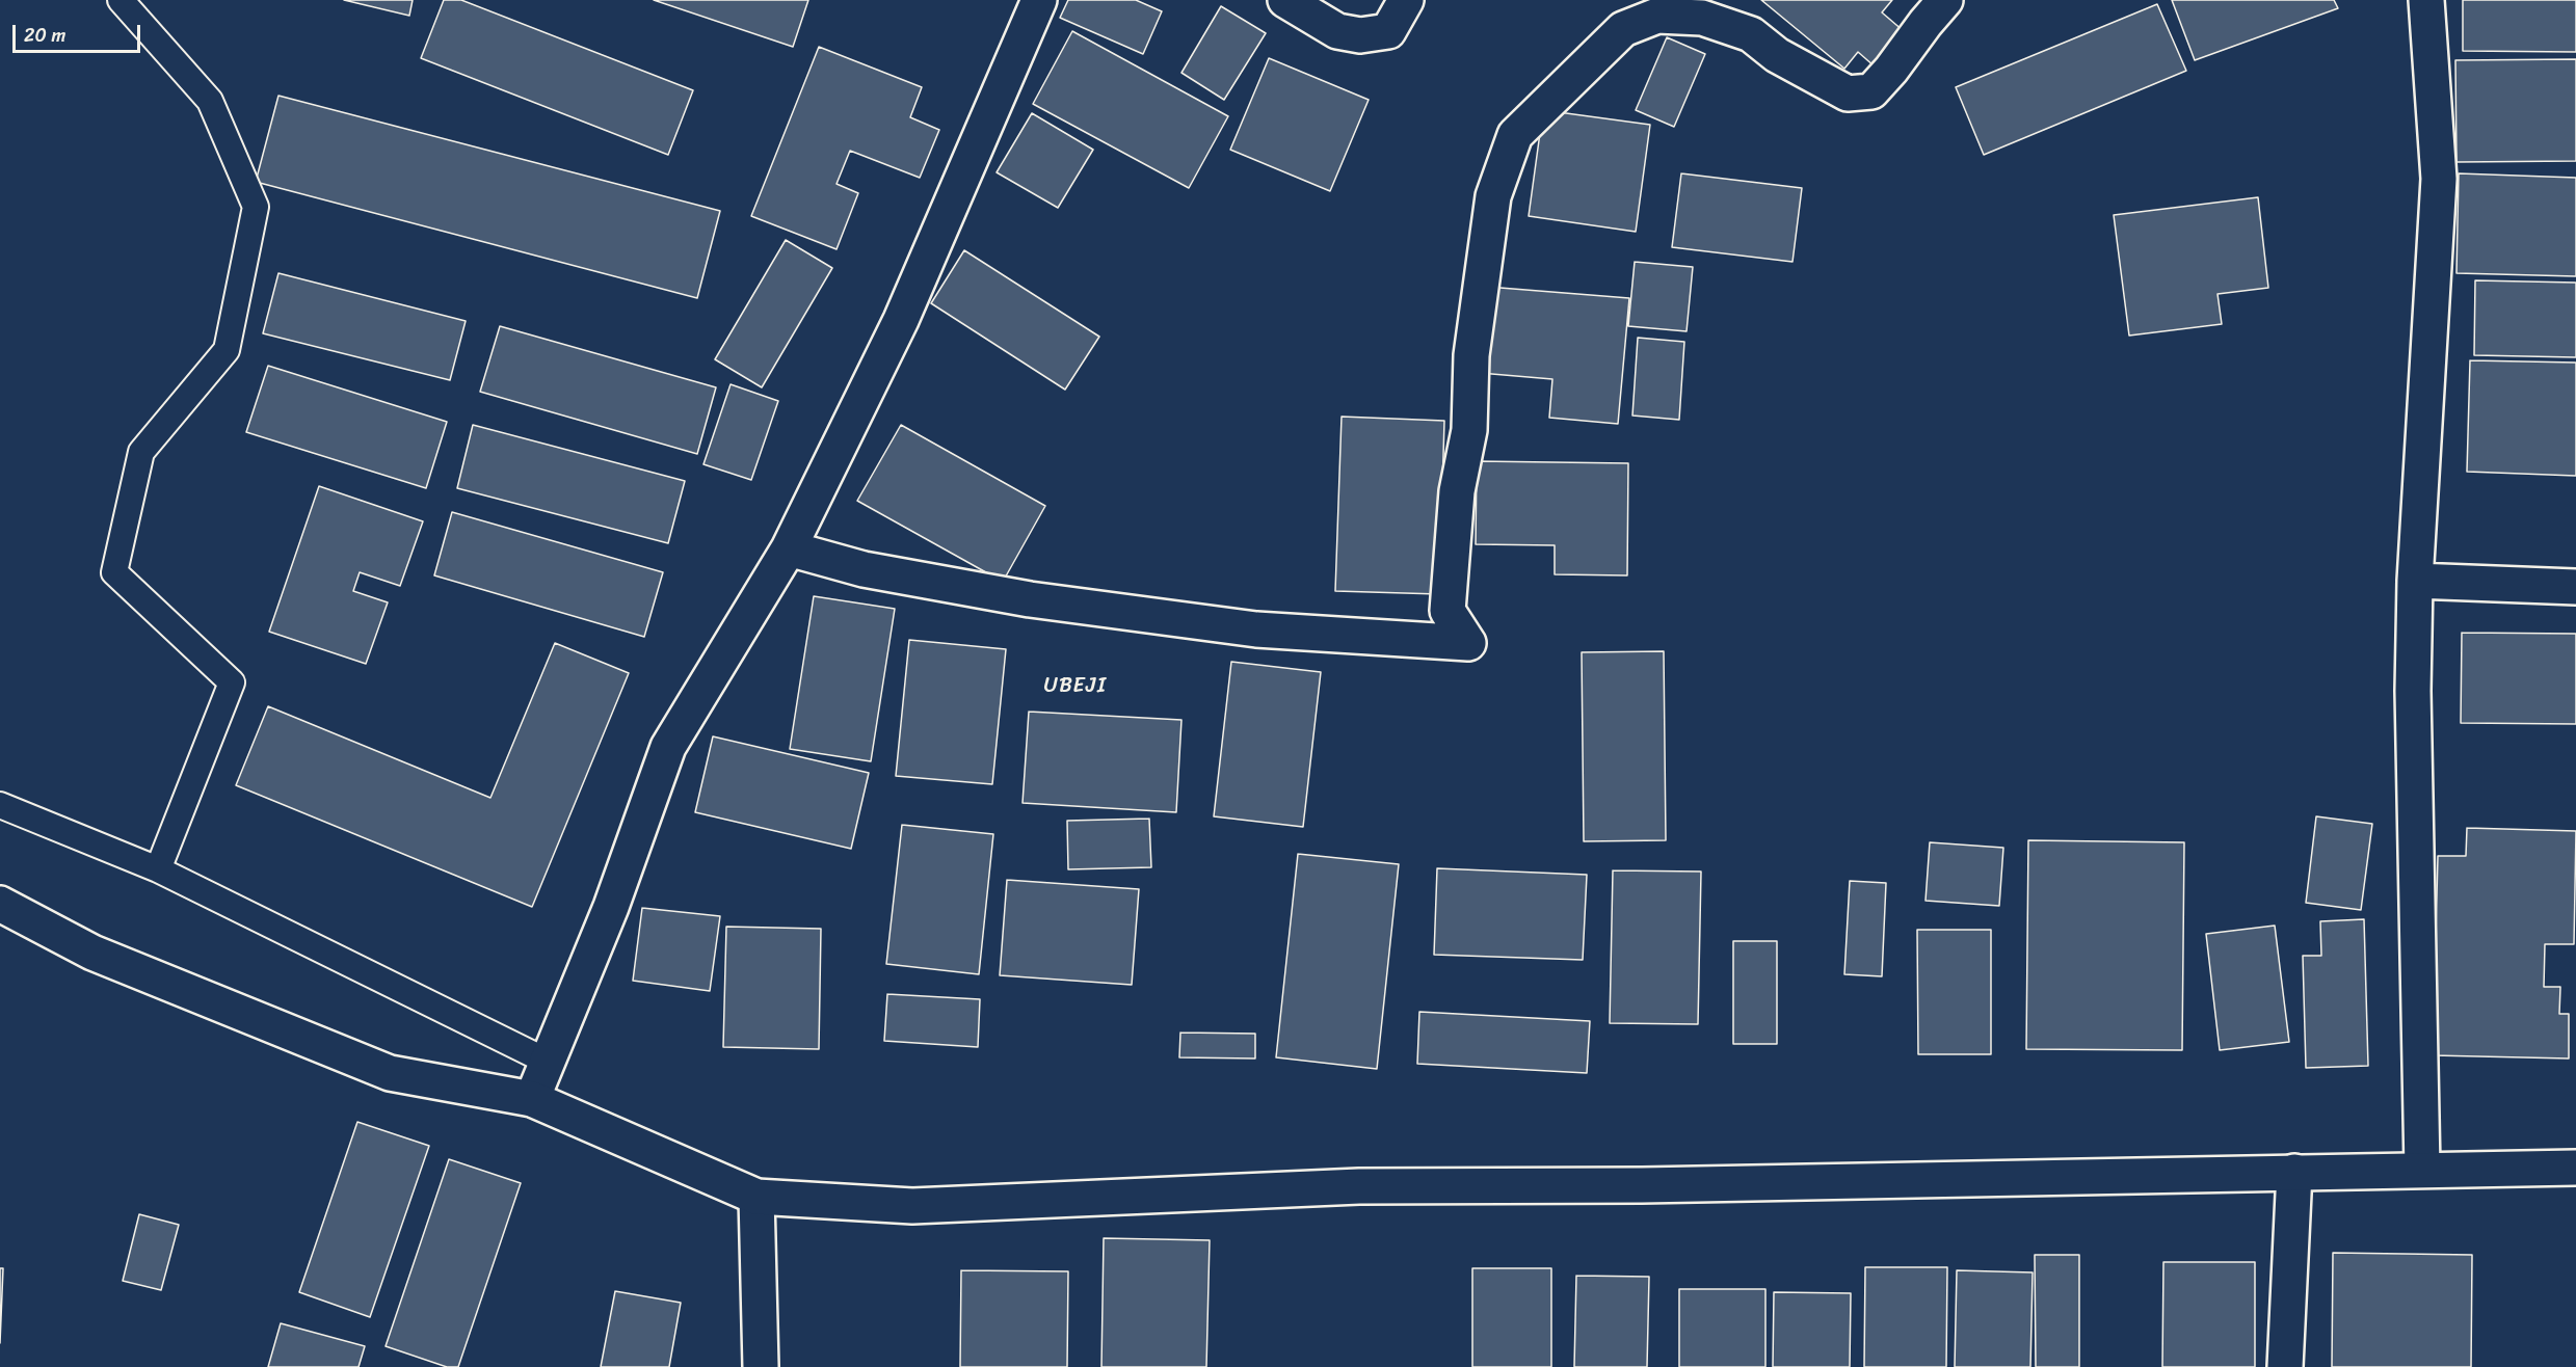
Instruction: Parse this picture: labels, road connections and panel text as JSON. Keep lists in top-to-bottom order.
{
  "districts": ["UBEJI"],
  "scale_bar": "20 m"
}
